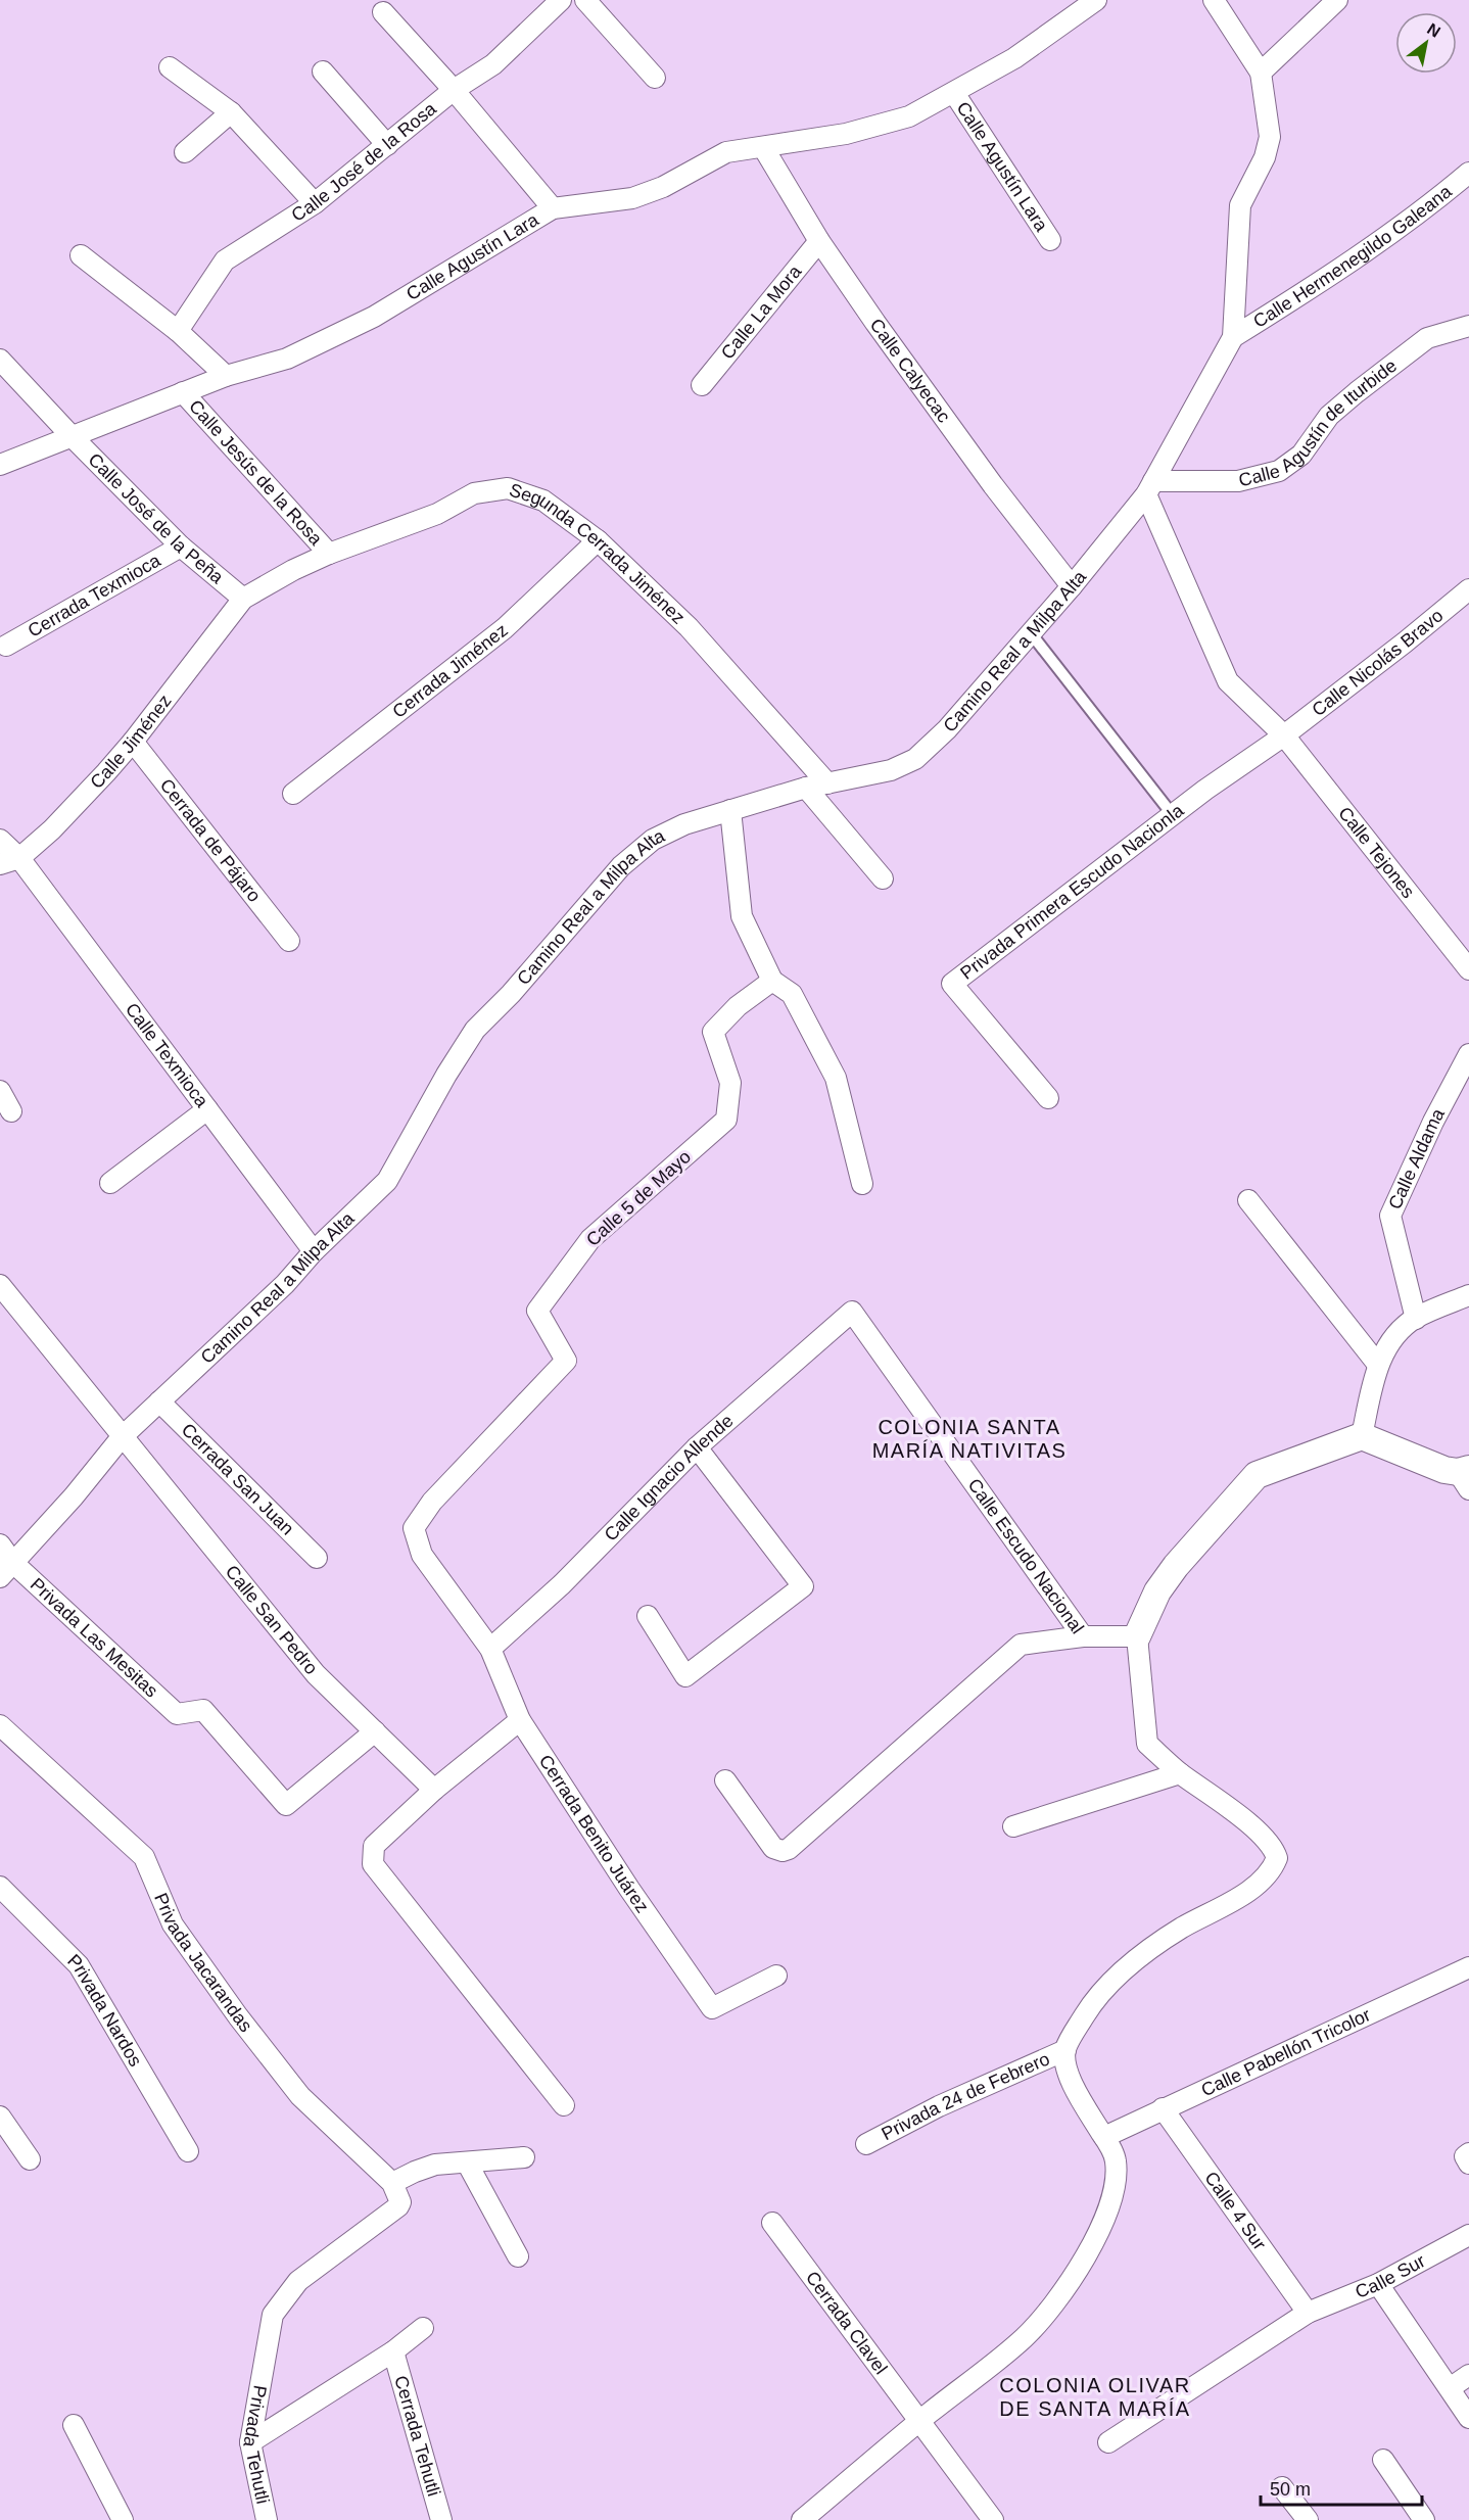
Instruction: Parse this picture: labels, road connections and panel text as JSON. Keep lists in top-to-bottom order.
{
  "streets": {
    "street": [
      "Calle José de la Rosa",
      "Calle Agustín Lara",
      "Calle Hermenegildo Galeana",
      "Calle La Mora",
      "Calle Calyecac",
      "Calle Agustín de Iturbide",
      "Calle Jesús de la Rosa",
      "Calle José de la Peña",
      "Segunda Cerrada Jiménez",
      "Cerrada Texmioca",
      "Camino Real a Milpa Alta",
      "Calle Nicolás Bravo",
      "Cerrada Jiménez",
      "Calle Jiménez",
      "Cerrada de Pájaro",
      "Calle Tejones",
      "Privada Primera Escudo Nacionla",
      "Calle Texmioca",
      "Calle Aldama",
      "Calle 5 de Mayo",
      "Calle Ignacio Allende",
      "Cerrada San Juan",
      "Calle Escudo Nacional",
      "Calle San Pedro",
      "Privada Las Mesitas",
      "Cerrada Benito Juárez",
      "Privada Jacarandas",
      "Privada Nardos",
      "Calle Pabellón Tricolor",
      "Privada 24 de Febrero",
      "Calle 4 Sur",
      "Calle Sur",
      "Cerrada Clavel",
      "Cerrada Tehutli",
      "Privada Tehutli"
    ]
  },
  "crossings": [
    ["Calle Agustín Lara", "Calle Calyecac"],
    ["Calle Agustín Lara", "Calle Jesús de la Rosa"],
    ["Calle Agustín Lara", "Calle José de la Peña"],
    ["Calle Hermenegildo Galeana", "Camino Real a Milpa Alta"],
    ["Calle La Mora", "Calle Calyecac"],
    ["Calle Calyecac", "Camino Real a Milpa Alta"],
    ["Calle Agustín de Iturbide", "Camino Real a Milpa Alta"],
    ["Calle Agustín de Iturbide", "Calle Tejones"],
    ["Calle Jesús de la Rosa", "Segunda Cerrada Jiménez"],
    ["Calle José de la Peña", "Segunda Cerrada Jiménez"],
    ["Calle José de la Peña", "Cerrada Texmioca"],
    ["Calle José de la Peña", "Calle Jiménez"],
    ["Segunda Cerrada Jiménez", "Camino Real a Milpa Alta"],
    ["Segunda Cerrada Jiménez", "Cerrada Jiménez"],
    ["Segunda Cerrada Jiménez", "Calle Jiménez"],
    ["Camino Real a Milpa Alta", "Calle Tejones"],
    ["Camino Real a Milpa Alta", "Calle Texmioca"],
    ["Camino Real a Milpa Alta", "Cerrada San Juan"],
    ["Camino Real a Milpa Alta", "Calle San Pedro"],
    ["Camino Real a Milpa Alta", "Privada Las Mesitas"],
    ["Calle Nicolás Bravo", "Calle Tejones"],
    ["Calle Nicolás Bravo", "Privada Primera Escudo Nacionla"],
    ["Calle Jiménez", "Cerrada de Pájaro"],
    ["Calle Jiménez", "Calle Texmioca"],
    ["Calle Tejones", "Privada Primera Escudo Nacionla"],
    ["Calle 5 de Mayo", "Calle Ignacio Allende"],
    ["Calle 5 de Mayo", "Cerrada Benito Juárez"],
    ["Calle Ignacio Allende", "Calle Escudo Nacional"],
    ["Calle Ignacio Allende", "Cerrada Benito Juárez"],
    ["Calle San Pedro", "Privada Las Mesitas"],
    ["Privada Jacarandas", "Privada Tehutli"],
    ["Calle Pabellón Tricolor", "Calle 4 Sur"],
    ["Calle 4 Sur", "Calle Sur"]
  ],
  "districts": ["COLONIA SANTA MARÍA NATIVITAS", "COLONIA OLIVAR DE SANTA MARÍA"],
  "scale_bar": "50 m",
  "north": "top right"
}
